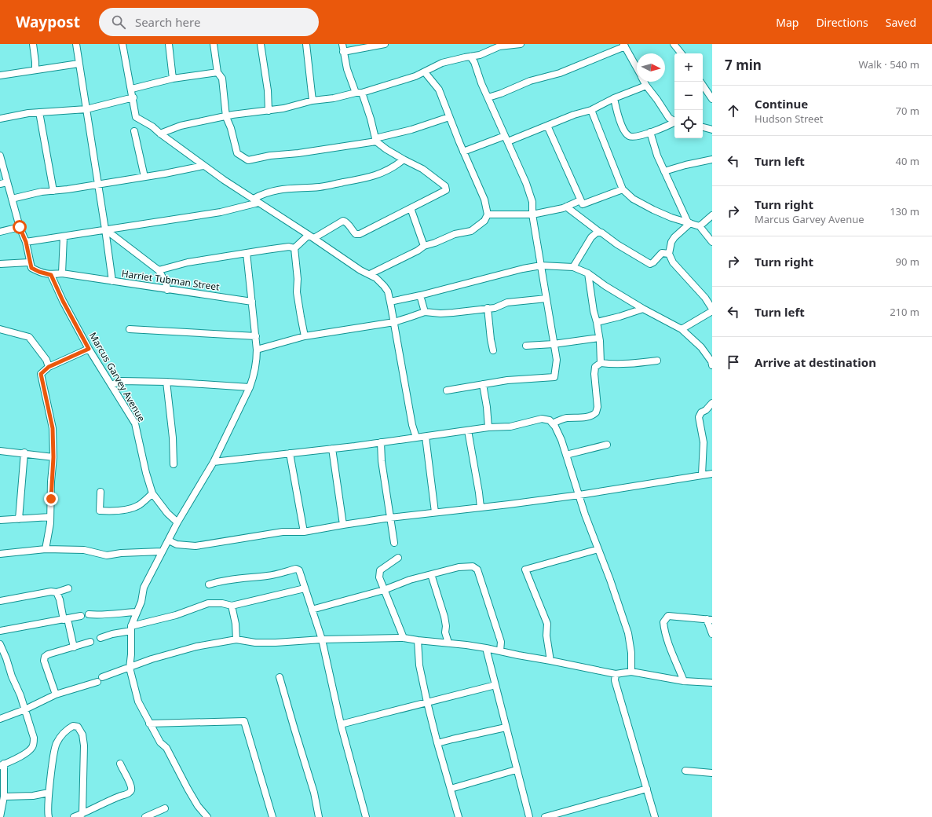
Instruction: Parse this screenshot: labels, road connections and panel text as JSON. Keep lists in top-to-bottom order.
{
  "streets": {
    "street": ["Harriet Tubman Street", "Marcus Garvey Avenue"]
  },
  "crossings": [
    ["Harriet Tubman Street", "Marcus Garvey Avenue"]
  ],
  "north": "right",
  "page": {
    "header": "Waypost",
    "search": "Search here",
    "nav": ["Map", "Directions", "Saved"],
    "heading": ["7 min", "Walk · 540 m"],
    "map_buttons": ["+", "−"],
    "list": [
      ["Continue", "Hudson Street", "70 m"],
      ["Turn left", "40 m"],
      ["Turn right", "Marcus Garvey Avenue", "130 m"],
      ["Turn right", "90 m"],
      ["Turn left", "210 m"],
      "Arrive at destination"
    ]
  }
}
